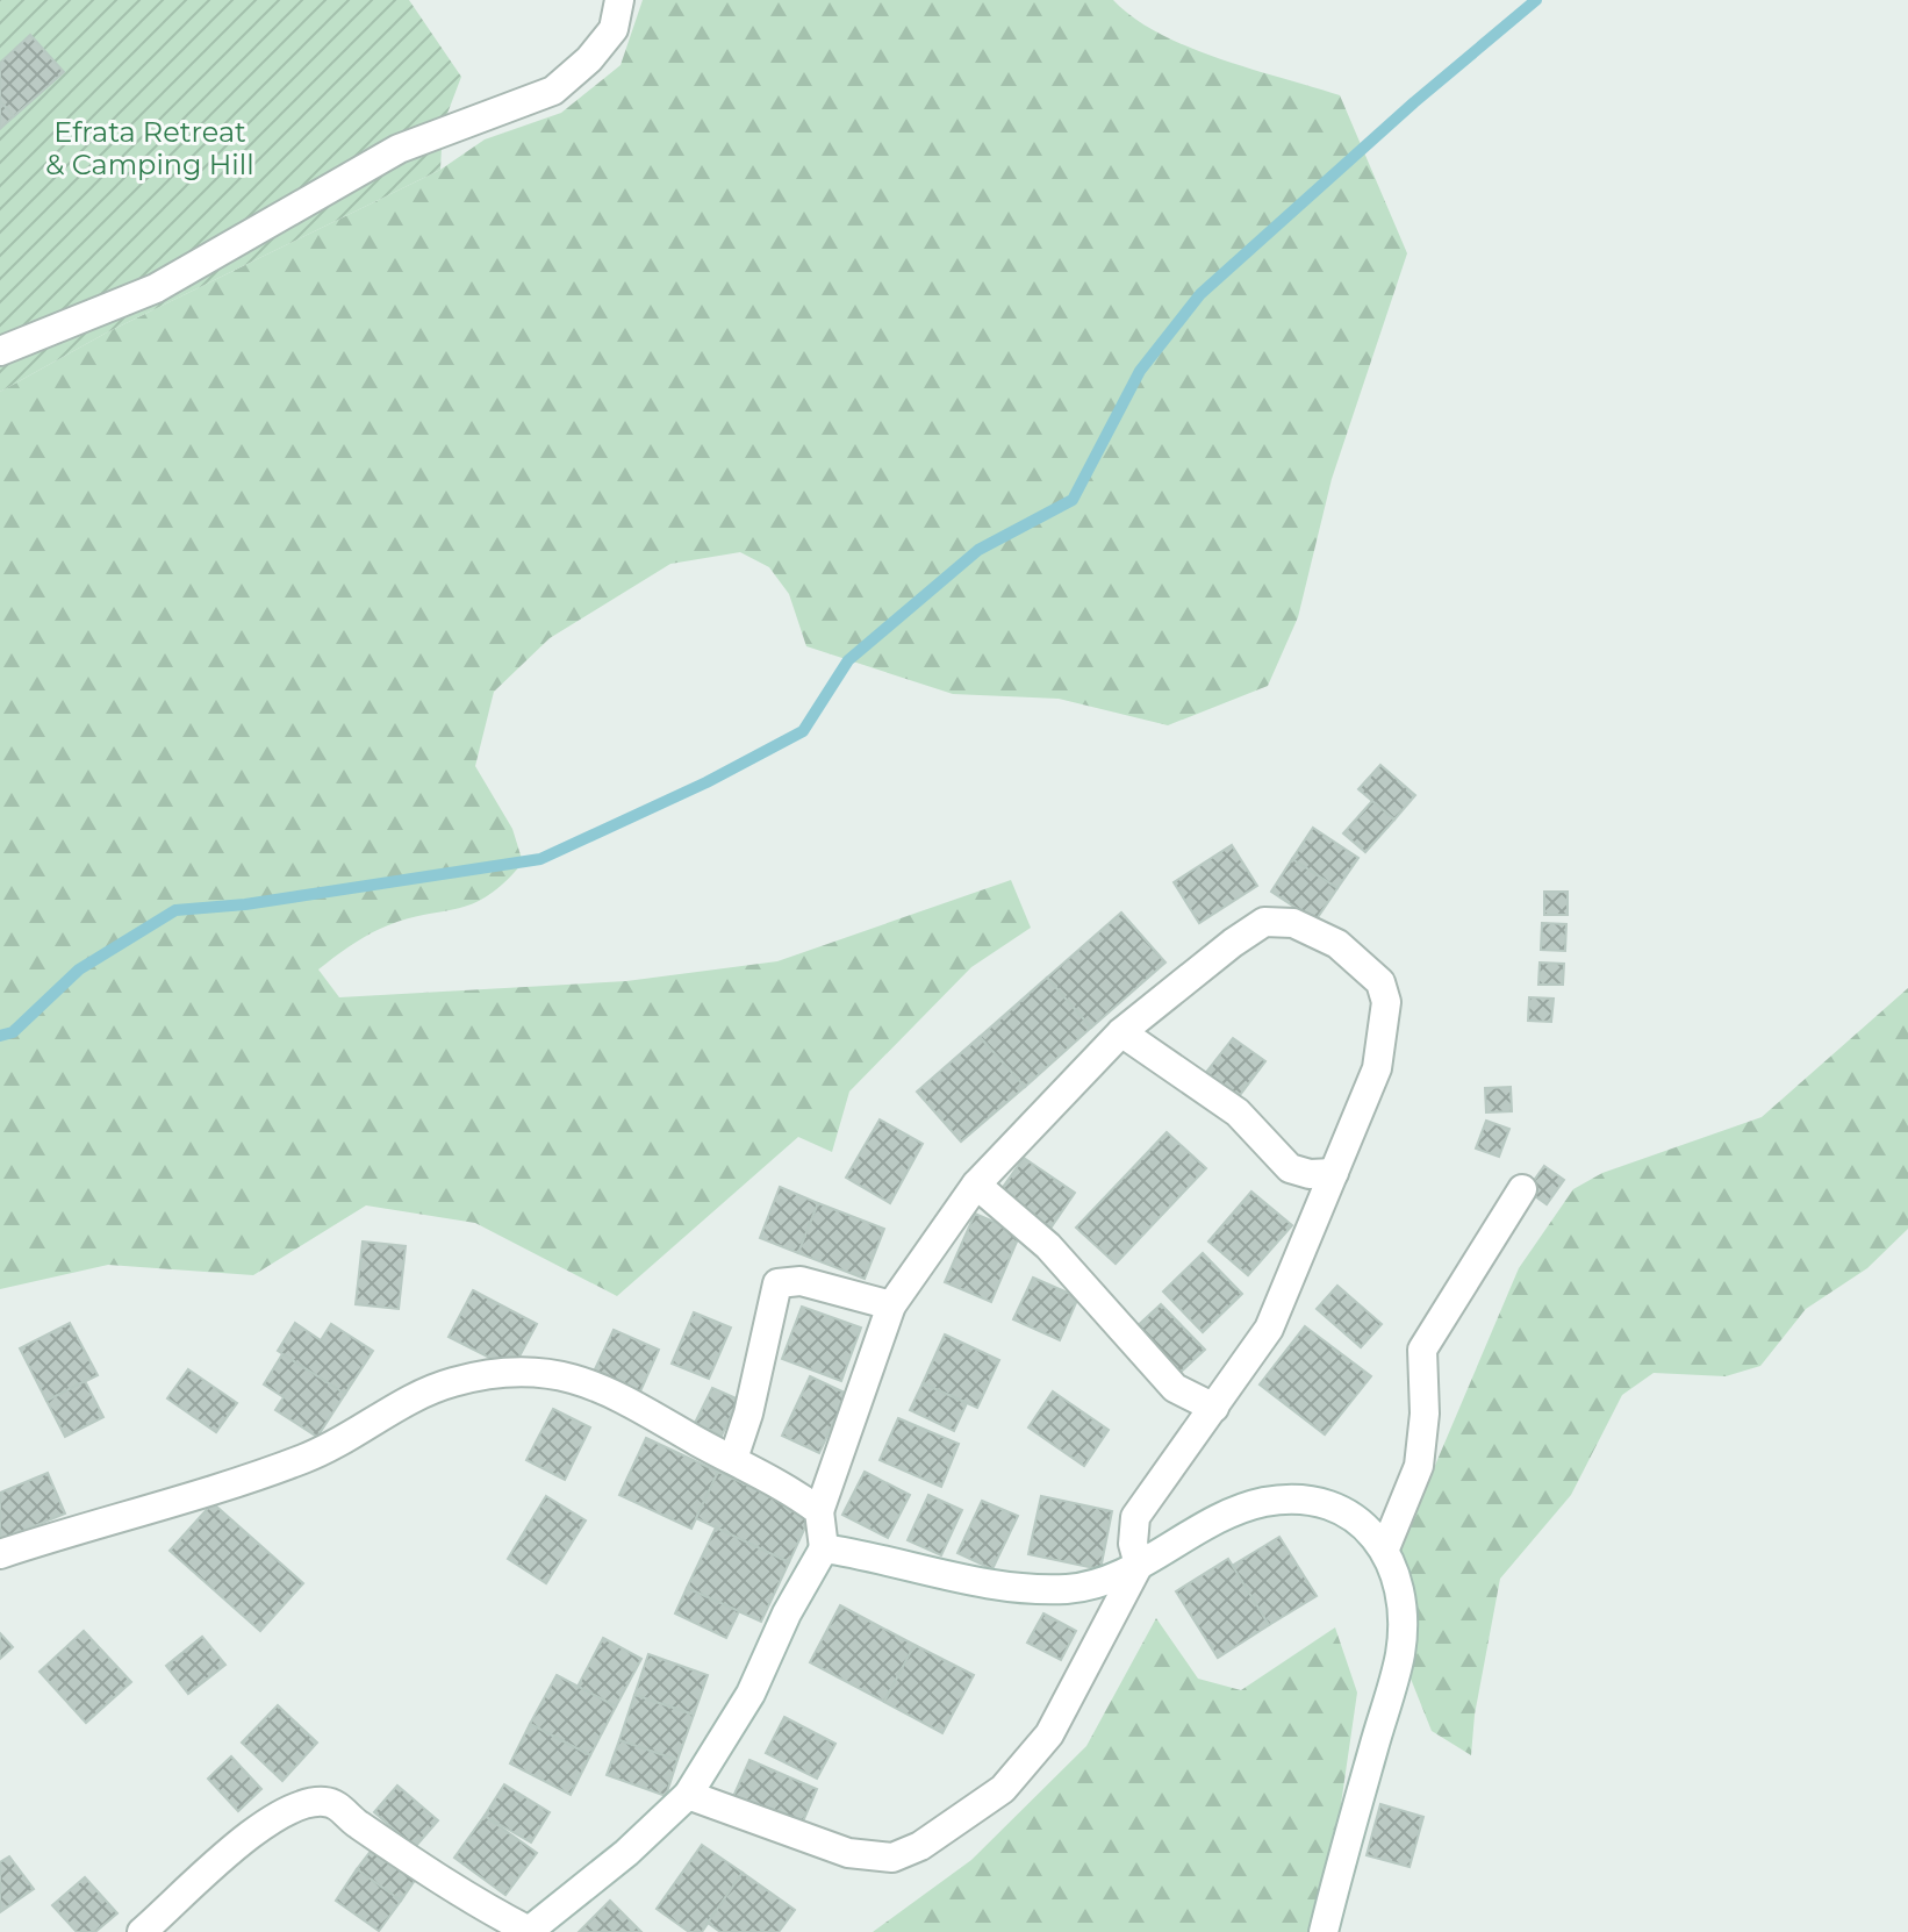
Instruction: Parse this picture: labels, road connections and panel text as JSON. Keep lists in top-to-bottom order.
{
  "parks": ["Efrata Retreat & Camping Hill"]
}
